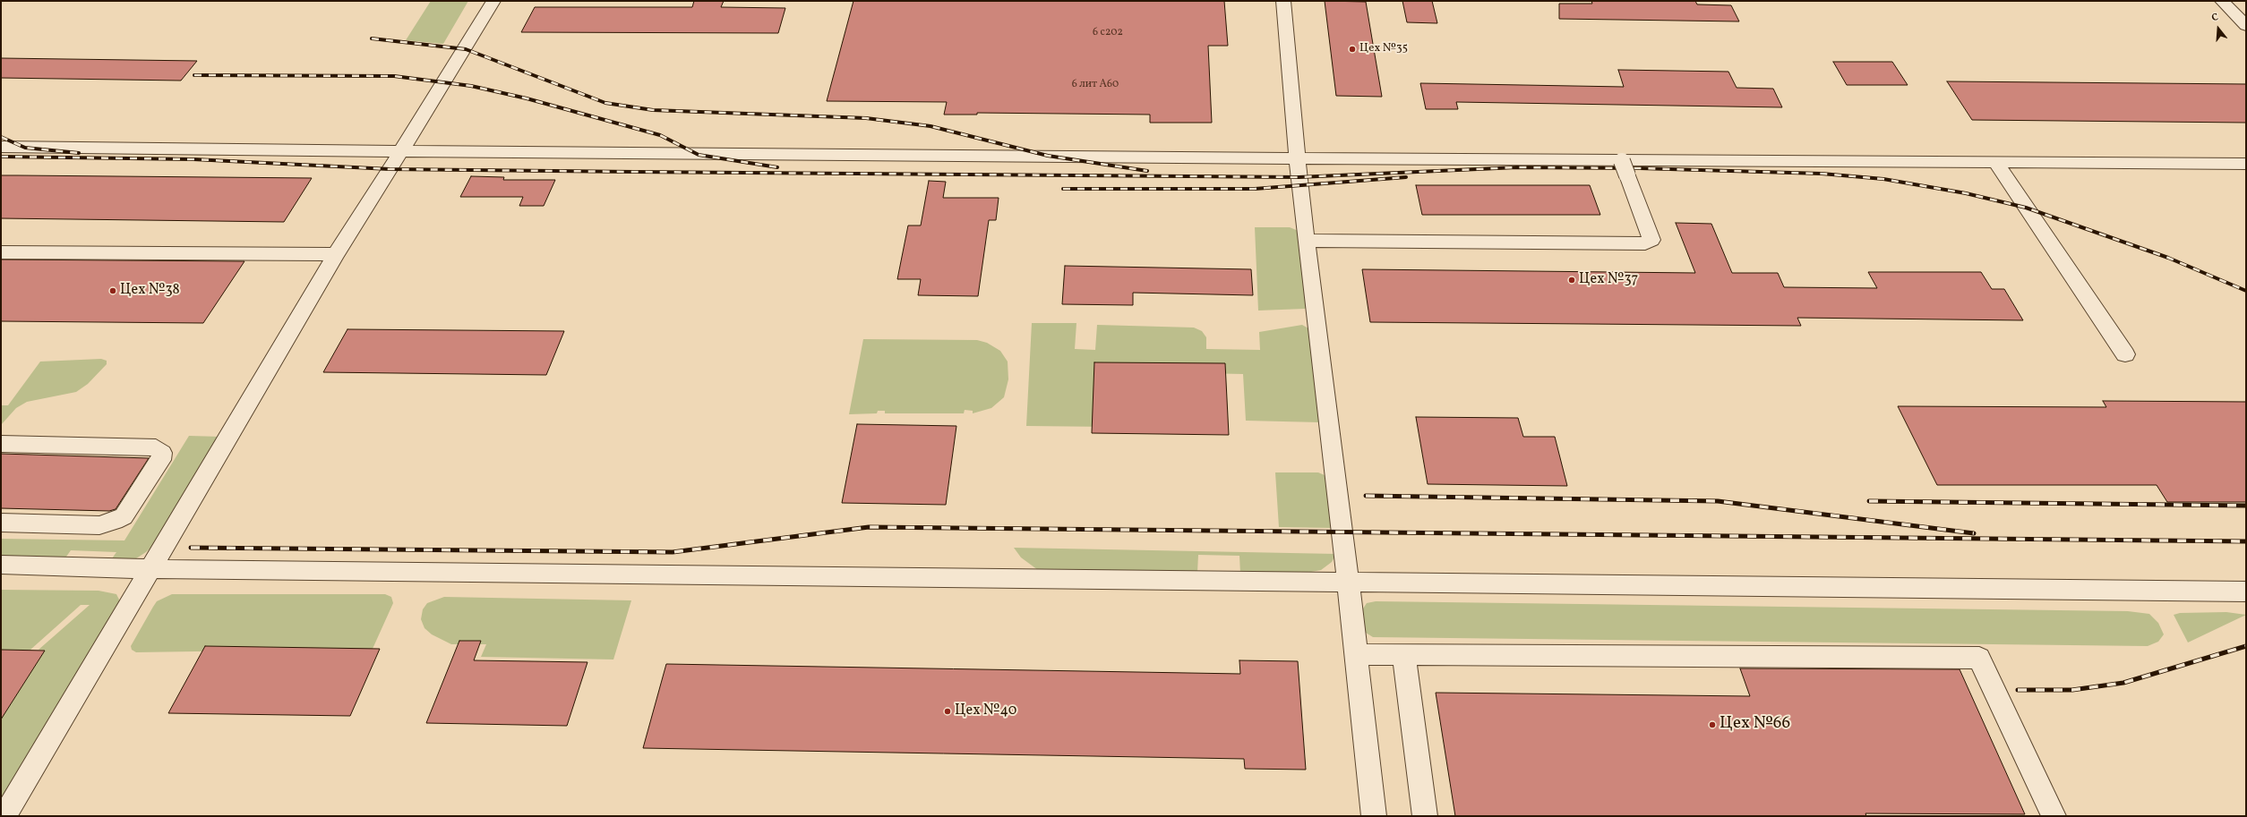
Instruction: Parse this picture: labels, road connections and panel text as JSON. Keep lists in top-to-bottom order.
{
  "places": [
    "Цех №35",
    "Цех №37",
    "Цех №38",
    "Цех №40",
    "Цех №66"
  ],
  "house_numbers": ["6 с202", "6 лит А60"],
  "north": "top"
}
